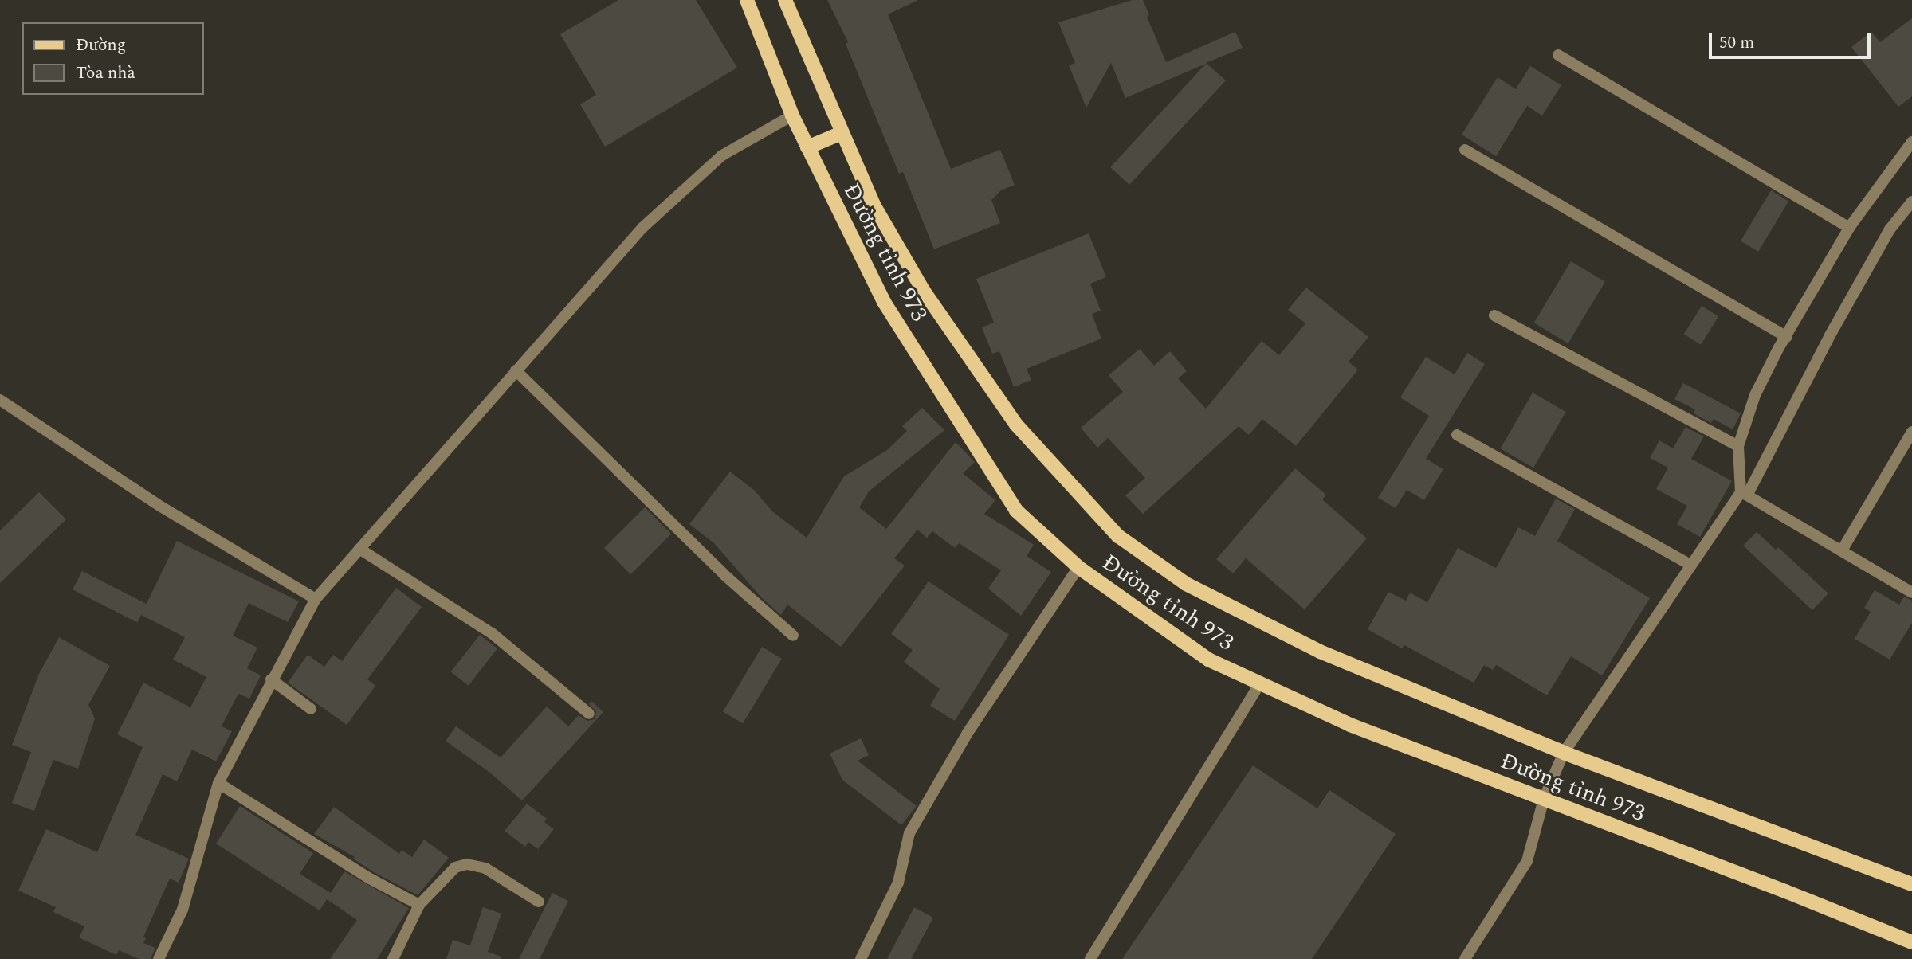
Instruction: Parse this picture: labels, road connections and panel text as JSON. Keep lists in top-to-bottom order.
{
  "streets": {
    "main road": ["Đường tỉnh 973"]
  },
  "legend": ["Đường", "Tòa nhà"],
  "scale_bar": "50 m"
}
